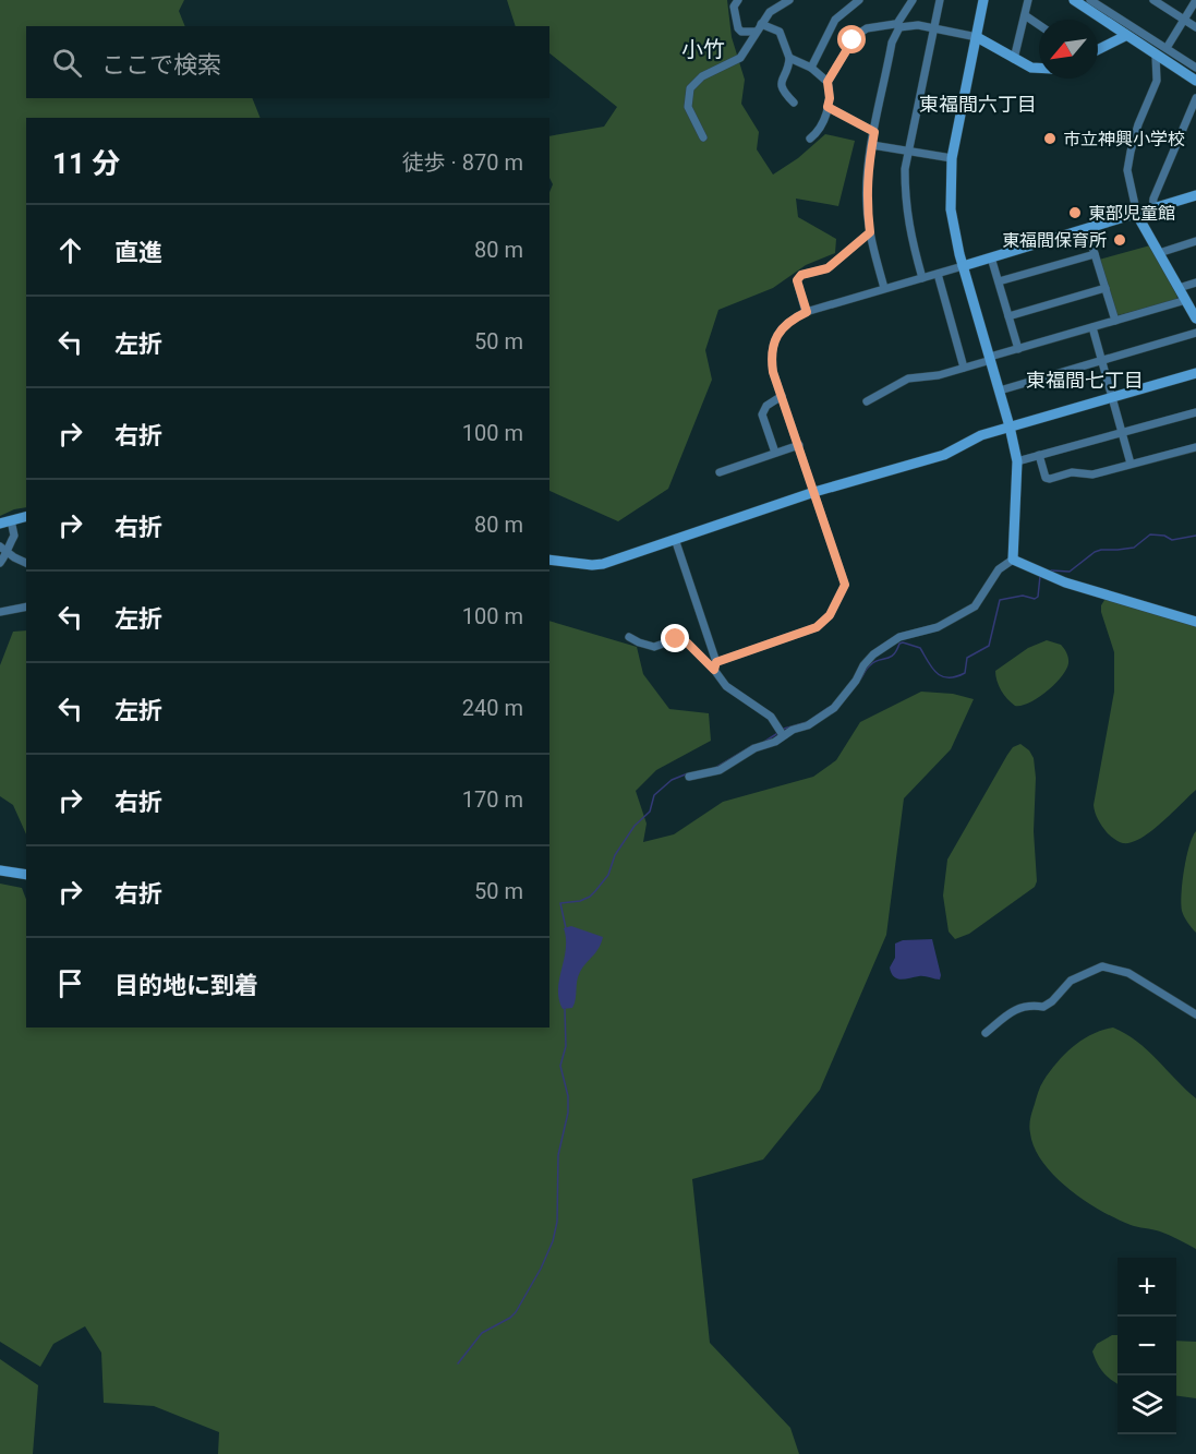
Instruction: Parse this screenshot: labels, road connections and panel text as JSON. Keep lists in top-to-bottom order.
{
  "districts": ["小竹", "東福間六丁目", "東福間七丁目"],
  "places": ["市立神興小学校", "東部児童館", "東福間保育所"],
  "north": "bottom left",
  "page": {
    "search": "ここで検索",
    "heading": ["11 分", "徒歩 · 870 m"],
    "list": [
      ["直進", "80 m"],
      ["左折", "50 m"],
      ["右折", "100 m"],
      ["右折", "80 m"],
      ["左折", "100 m"],
      ["左折", "240 m"],
      ["右折", "170 m"],
      ["右折", "50 m"],
      "目的地に到着"
    ],
    "map_buttons": ["+", "−"]
  }
}
